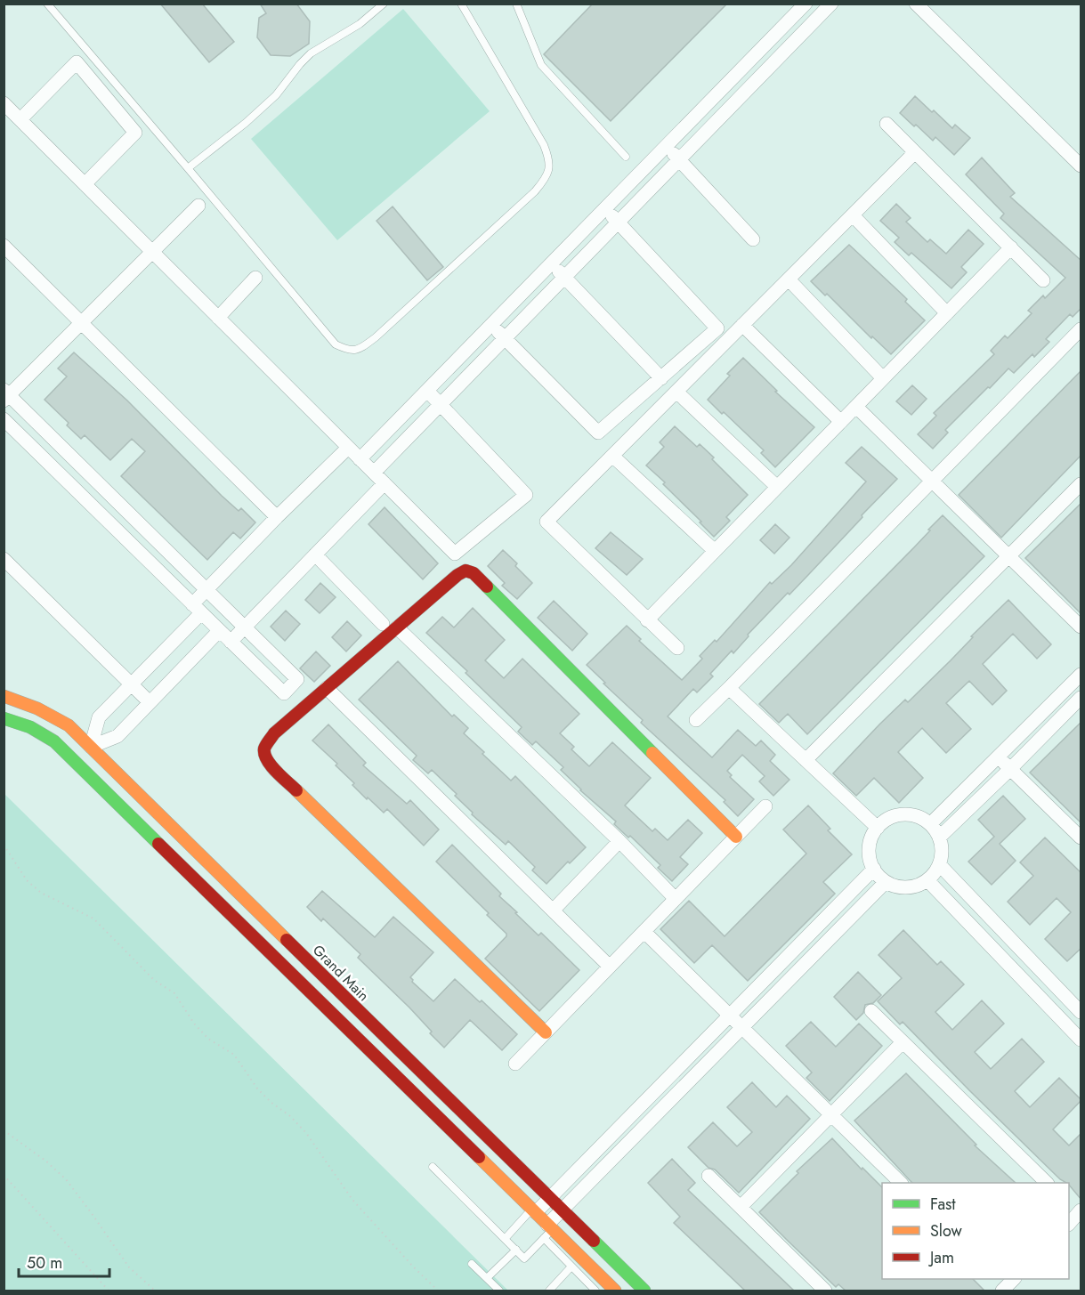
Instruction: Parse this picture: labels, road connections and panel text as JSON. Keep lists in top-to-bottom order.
{
  "streets": {
    "street": ["Grand Main"]
  },
  "legend": ["Fast", "Slow", "Jam"],
  "scale_bar": "50 m"
}
